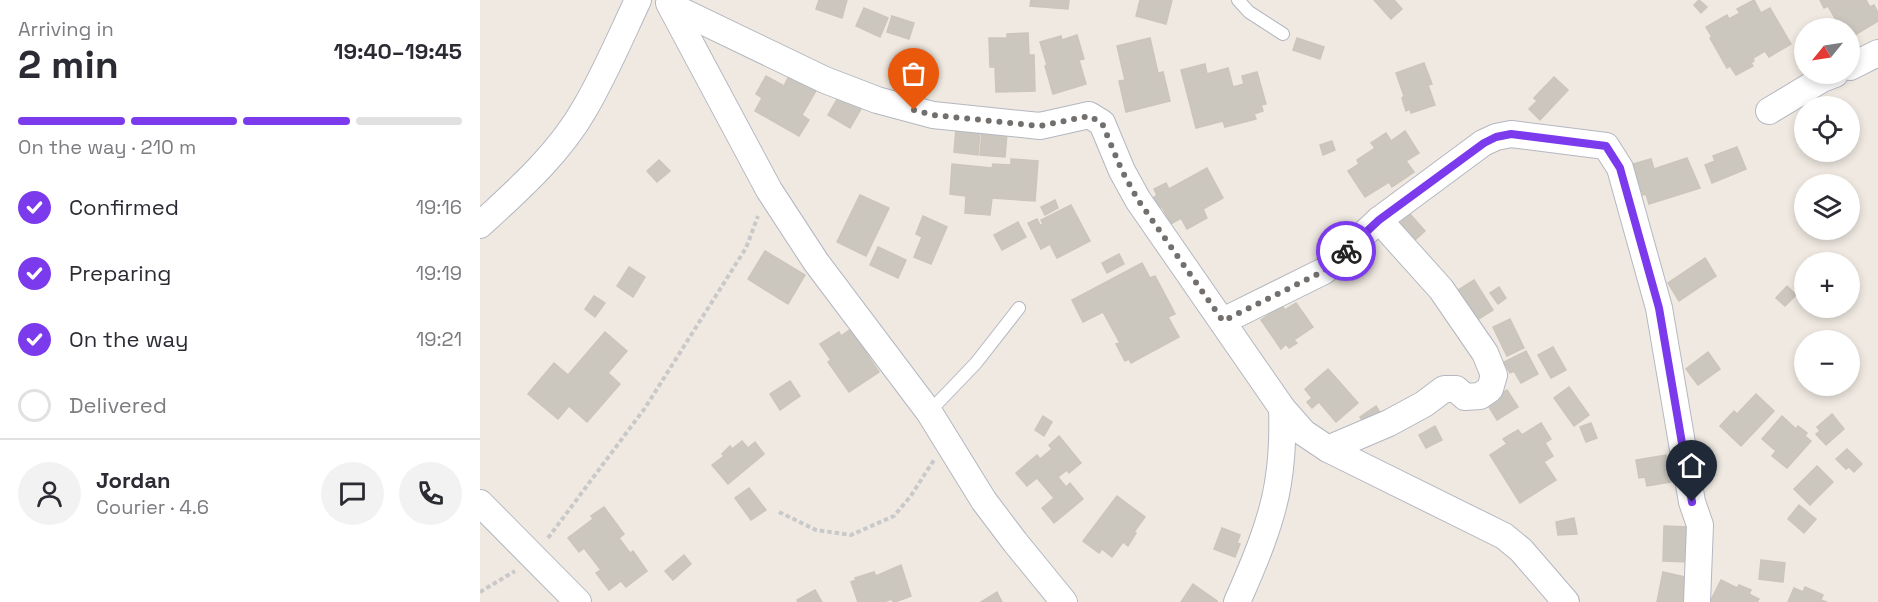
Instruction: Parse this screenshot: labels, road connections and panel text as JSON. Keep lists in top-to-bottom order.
{
  "north": "bottom left",
  "page": {
    "heading": ["2 min", "Arriving in", "19:40–19:45"],
    "panel": ["Jordan", "Courier · 4.6"],
    "map_buttons": ["+", "−"],
    "bar": "On the way · 210 m",
    "list": [
      ["Confirmed", "19:16"],
      ["Preparing", "19:19"],
      ["On the way", "19:21"],
      "Delivered"
    ]
  }
}
